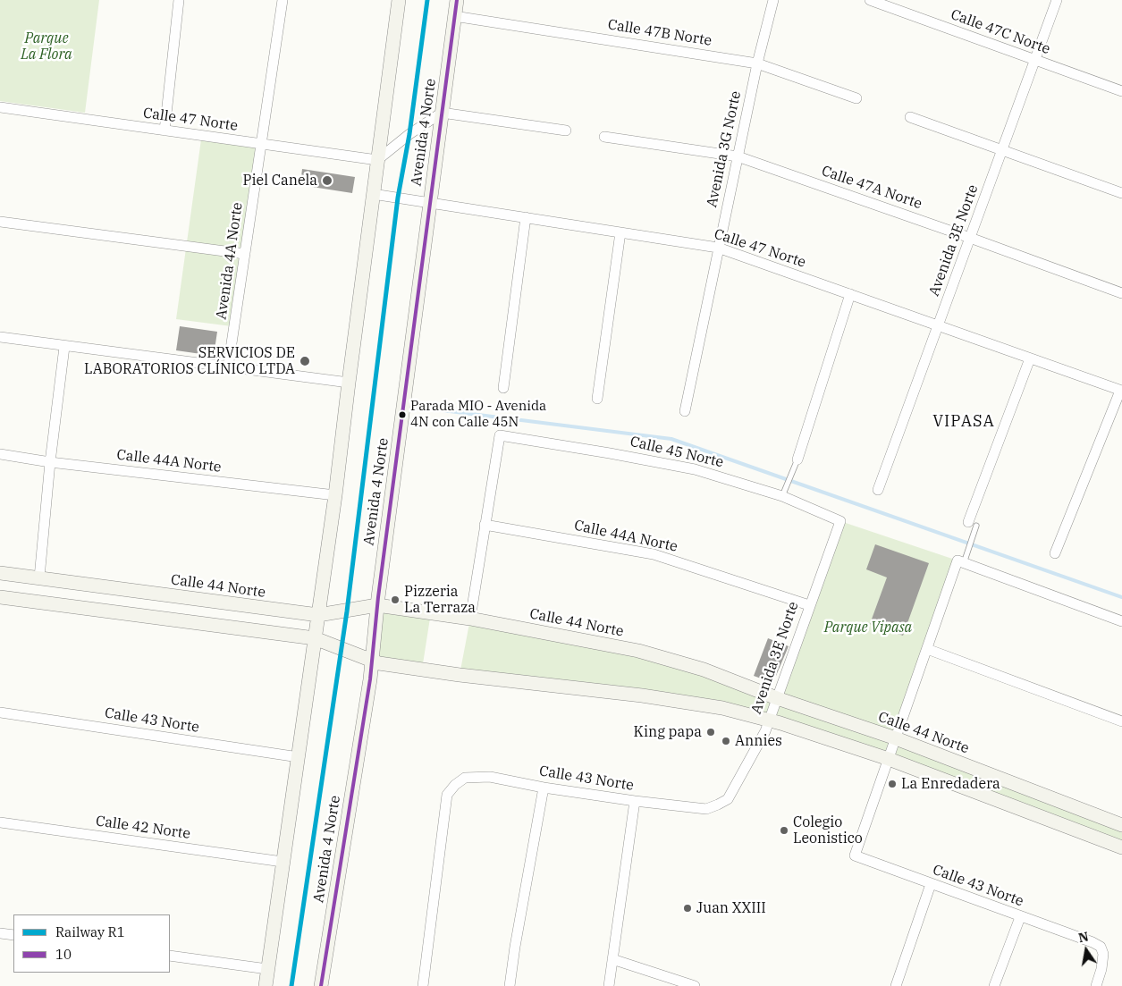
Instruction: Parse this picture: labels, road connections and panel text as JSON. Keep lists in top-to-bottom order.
{
  "streets": {
    "main road": ["Avenida 4 Norte", "Calle 44 Norte"],
    "street": [
      "Calle 47C Norte",
      "Calle 47B Norte",
      "Calle 47 Norte",
      "Avenida 3G Norte",
      "Calle 47A Norte",
      "Avenida 3E Norte",
      "Avenida 4A Norte",
      "Calle 45 Norte",
      "Calle 44A Norte",
      "Calle 43 Norte",
      "Calle 42 Norte"
    ]
  },
  "crossings": [
    ["Calle 47C Norte", "Avenida 3E Norte"],
    ["Calle 47B Norte", "Avenida 4 Norte"],
    ["Calle 47B Norte", "Avenida 3G Norte"],
    ["Calle 47 Norte", "Avenida 4 Norte"],
    ["Calle 47 Norte", "Avenida 3G Norte"],
    ["Calle 47 Norte", "Avenida 3E Norte"],
    ["Calle 47 Norte", "Avenida 4A Norte"],
    ["Avenida 4 Norte", "Calle 44 Norte"],
    ["Avenida 3G Norte", "Calle 47A Norte"],
    ["Calle 47A Norte", "Avenida 3E Norte"],
    ["Avenida 3E Norte", "Calle 45 Norte"],
    ["Avenida 3E Norte", "Calle 44A Norte"],
    ["Avenida 3E Norte", "Calle 44 Norte"],
    ["Avenida 3E Norte", "Calle 43 Norte"],
    ["Calle 45 Norte", "Calle 44A Norte"]
  ],
  "districts": ["VIPASA"],
  "parks": ["Parque La Flora", "Parque Vipasa"],
  "places": [
    "Piel Canela",
    "SERVICIOS DE LABORATORIOS CLÍNICO LTDA",
    "Parada MIO - Avenida 4N con Calle 45N",
    "Pizzeria La Terraza",
    "King papa",
    "Annies",
    "La Enredadera",
    "Colegio Leonistico",
    "Juan XXIII"
  ],
  "lines": ["rail line R1", "transit line 10"],
  "legend": ["Railway R1", "10"],
  "north": "top"
}
